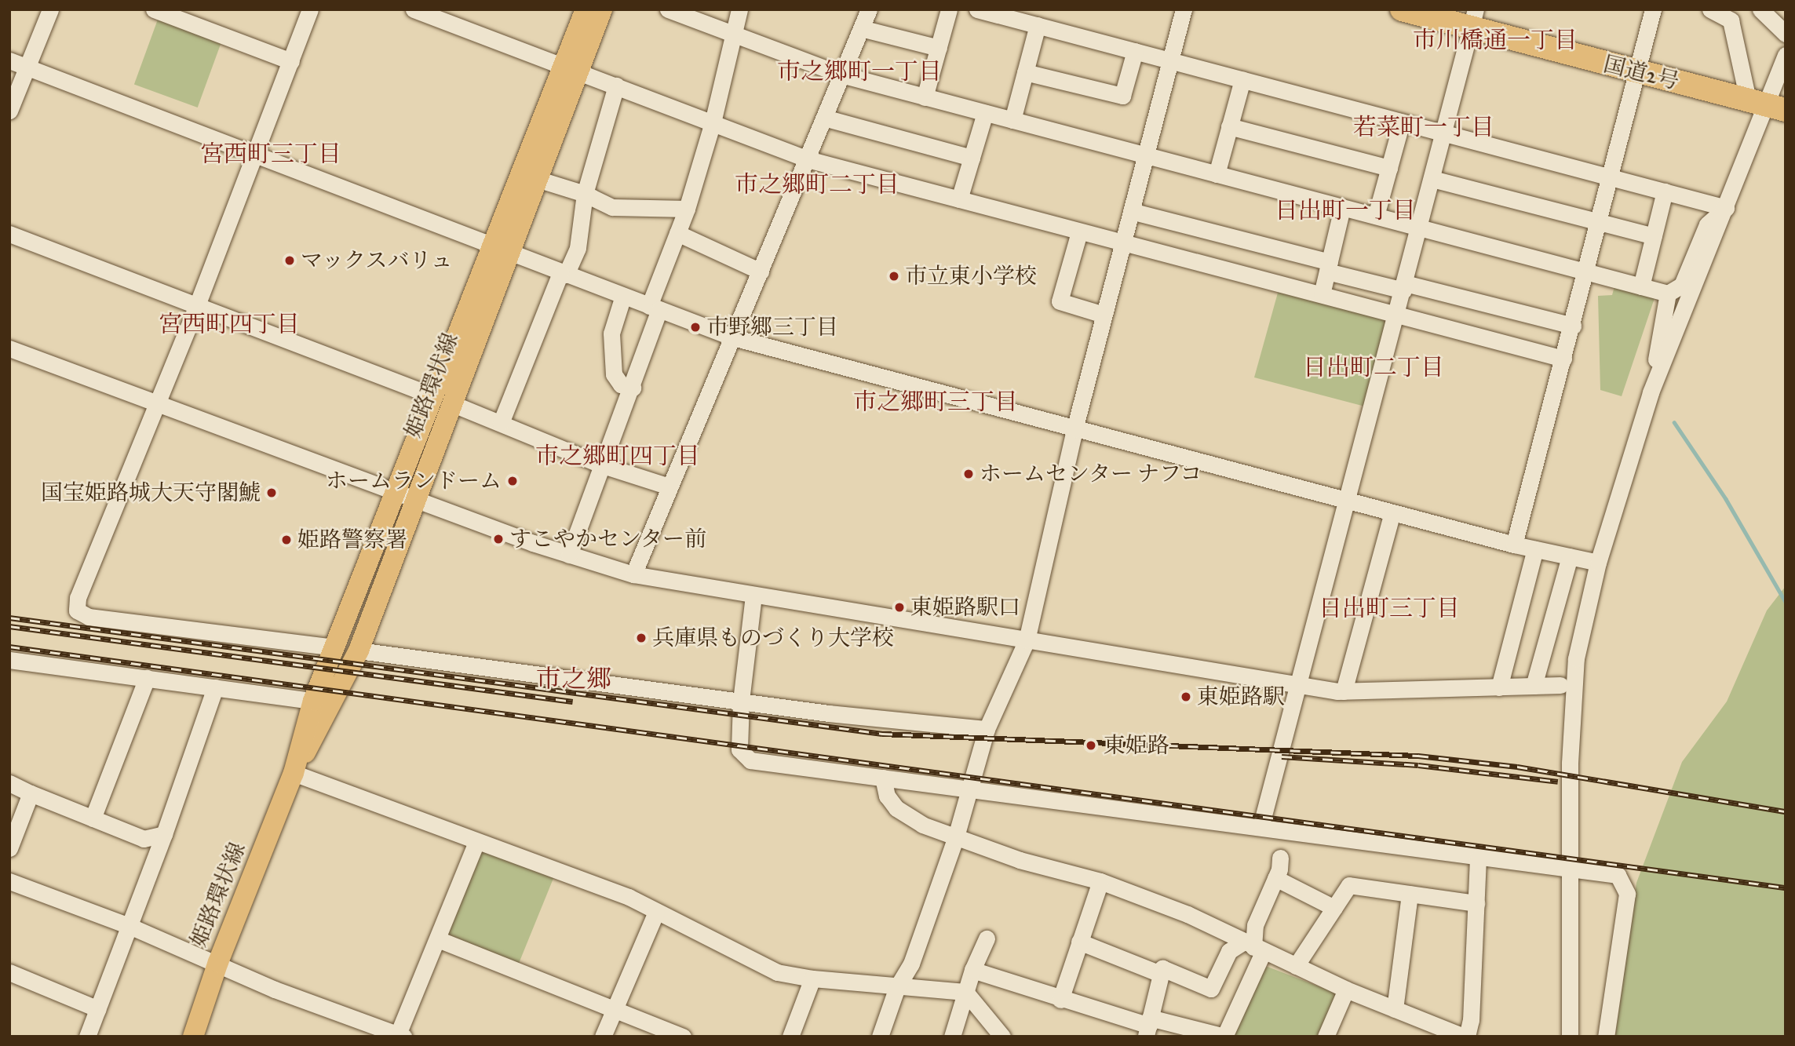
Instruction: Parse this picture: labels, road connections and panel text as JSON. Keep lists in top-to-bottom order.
{
  "streets": {
    "highway": ["国道2号"],
    "main road": ["姫路環状線"]
  },
  "districts": [
    "市川橋通一丁目",
    "市之郷町一丁目",
    "若菜町一丁目",
    "宮西町三丁目",
    "市之郷町二丁目",
    "日出町一丁目",
    "宮西町四丁目",
    "日出町二丁目",
    "市之郷町三丁目",
    "市之郷町四丁目",
    "日出町三丁目",
    "市之郷"
  ],
  "places": [
    "マックスバリュ",
    "市立東小学校",
    "市野郷三丁目",
    "ホームセンター ナフコ",
    "ホームランドーム",
    "国宝姫路城大天守閣鯱",
    "すこやかセンター前",
    "姫路警察署",
    "東姫路駅口",
    "兵庫県ものづくり大学校",
    "東姫路駅",
    "東姫路"
  ]
}
